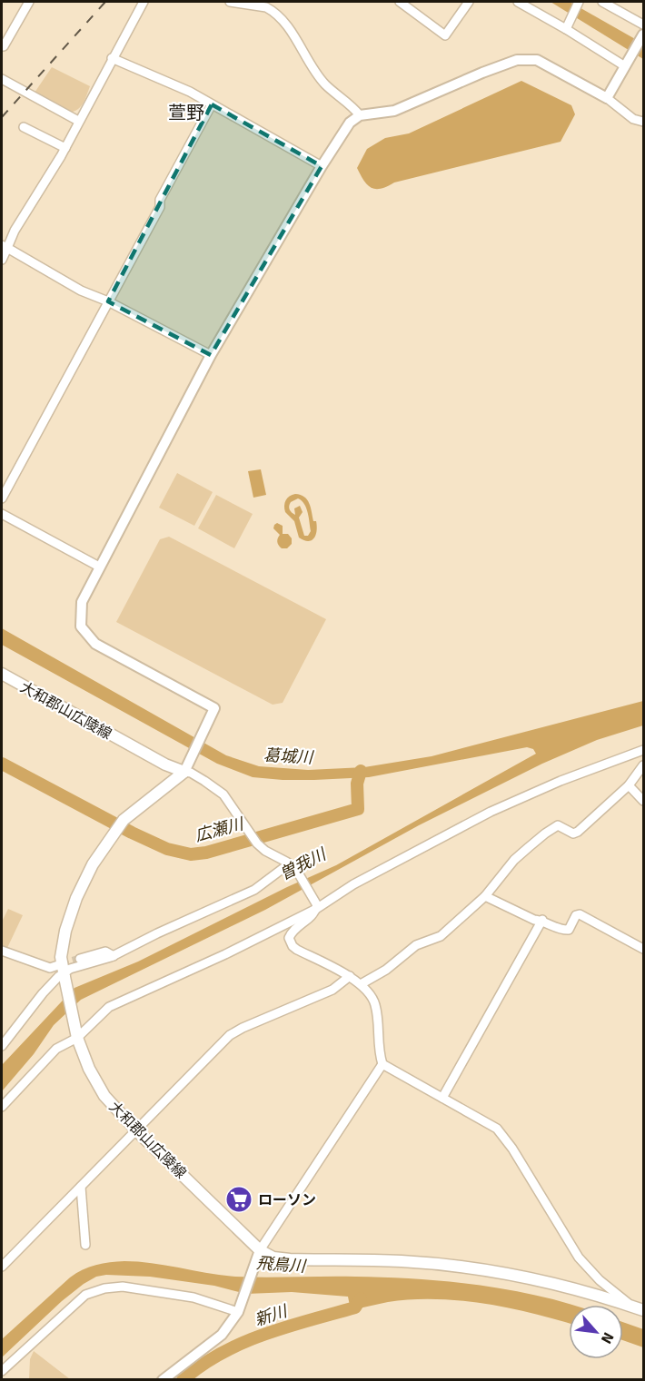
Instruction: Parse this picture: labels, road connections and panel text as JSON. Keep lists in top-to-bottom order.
{
  "streets": {
    "main road": ["大和郡山広陵線"]
  },
  "districts": ["萱野"],
  "water": [
    "葛城川",
    "広瀬川",
    "曽我川",
    "飛鳥川",
    "新川"
  ],
  "places": {
    "supermarket": ["ローソン"]
  },
  "north": "bottom right"
}
